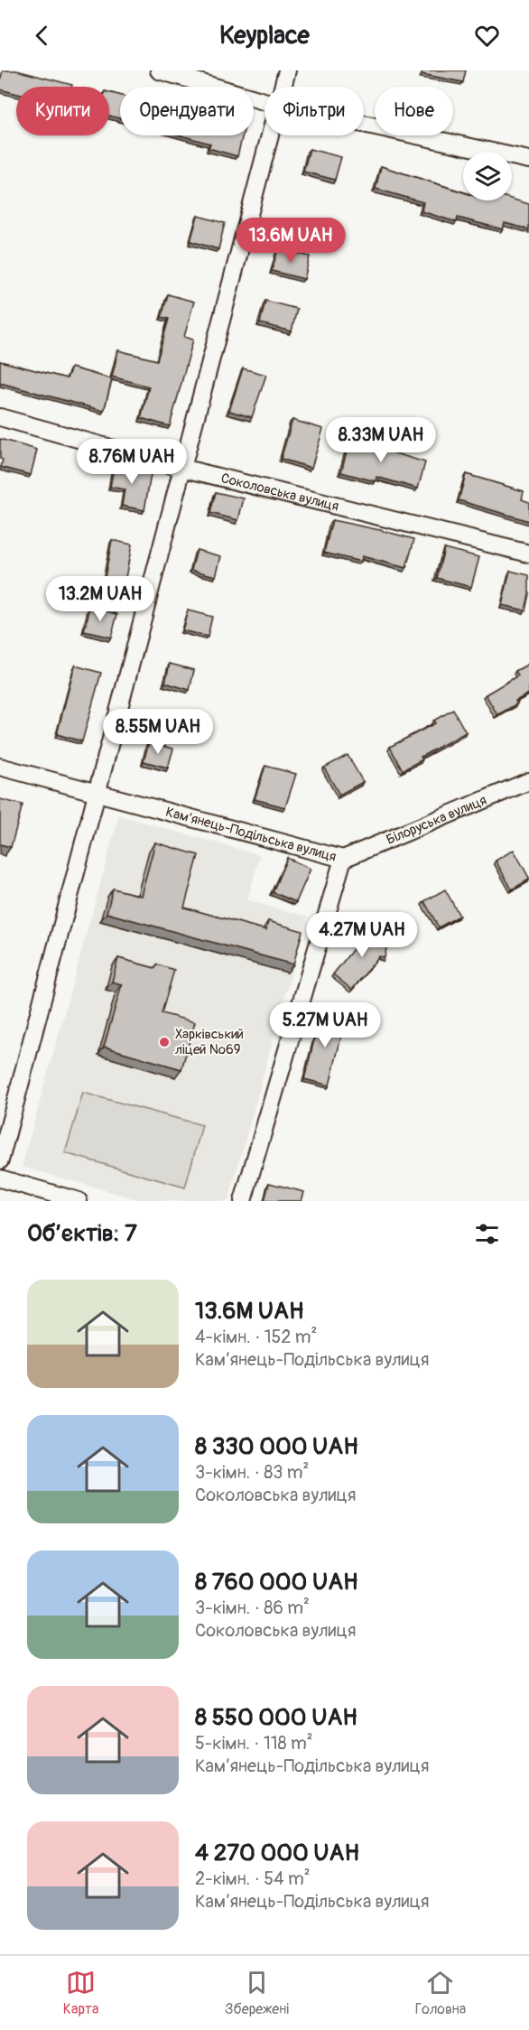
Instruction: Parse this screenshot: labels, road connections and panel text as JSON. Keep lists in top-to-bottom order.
{
  "streets": {
    "street": ["Соколовська вулиця", "Білоруська вулиця", "Кам’янець-Подільська вулиця"]
  },
  "crossings": [
    ["Білоруська вулиця", "Кам’янець-Подільська вулиця"]
  ],
  "places": ["Харківський ліцей №69"],
  "page": {
    "header": "Keyplace",
    "chip": [
      "Купити",
      "Орендувати",
      "Фільтри",
      "Нове"
    ],
    "price": [
      "13.6M UAH",
      "8.33M UAH",
      "8.76M UAH",
      "13.2M UAH",
      "8.55M UAH",
      "4.27M UAH",
      "5.27M UAH"
    ],
    "heading": "Об’єктів: 7",
    "list": [
      {
        "name": "13.6M UAH",
        "note": "4-кімн. · 152 m² · Кам’янець-Подільська вулиця"
      },
      {
        "name": "8 330 000 UAH",
        "note": "3-кімн. · 83 m² · Соколовська вулиця"
      },
      {
        "name": "8 760 000 UAH",
        "note": "3-кімн. · 86 m² · Соколовська вулиця"
      },
      {
        "name": "8 550 000 UAH",
        "note": "5-кімн. · 118 m² · Кам’янець-Подільська вулиця"
      },
      {
        "name": "4 270 000 UAH",
        "note": "2-кімн. · 54 m² · Кам’янець-Подільська вулиця"
      }
    ],
    "tabs": ["Карта", "Збережені", "Головна"]
  }
}
